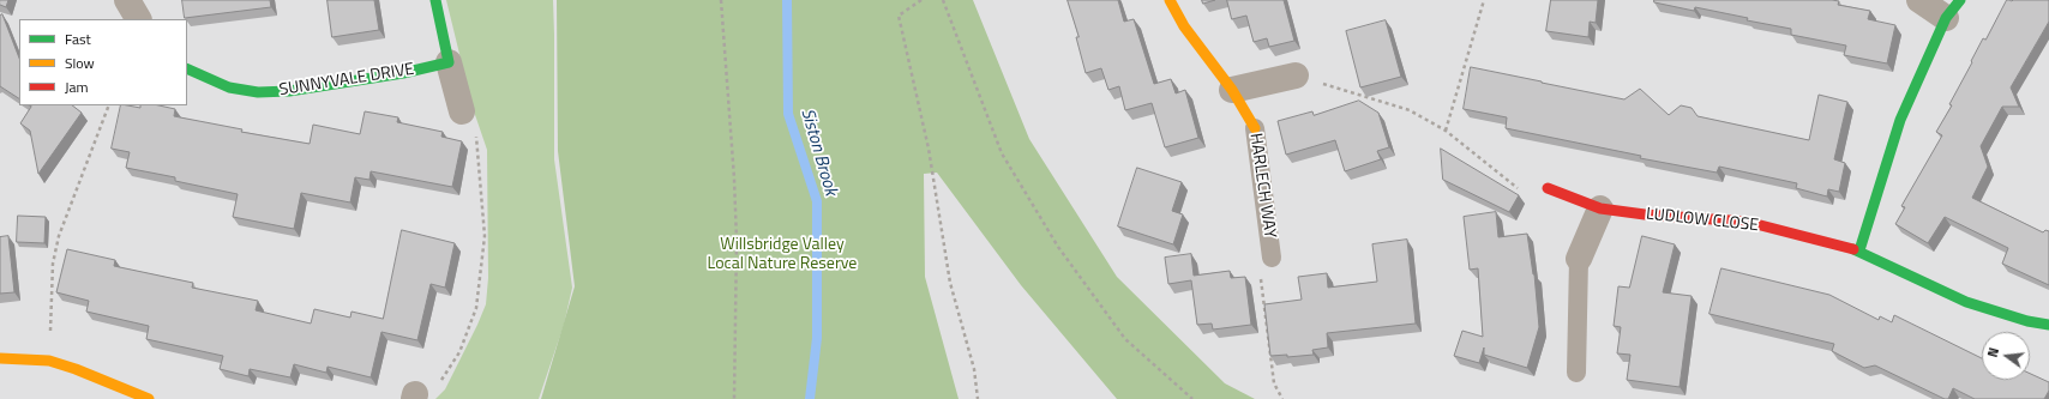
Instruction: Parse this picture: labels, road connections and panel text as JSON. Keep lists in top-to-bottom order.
{
  "streets": {
    "street": ["SUNNYVALE DRIVE", "HARLECH WAY", "LUDLOW CLOSE"]
  },
  "water": ["Siston Brook"],
  "parks": ["Willsbridge Valley Local Nature Reserve"],
  "legend": ["Fast", "Slow", "Jam"],
  "north": "left"
}
